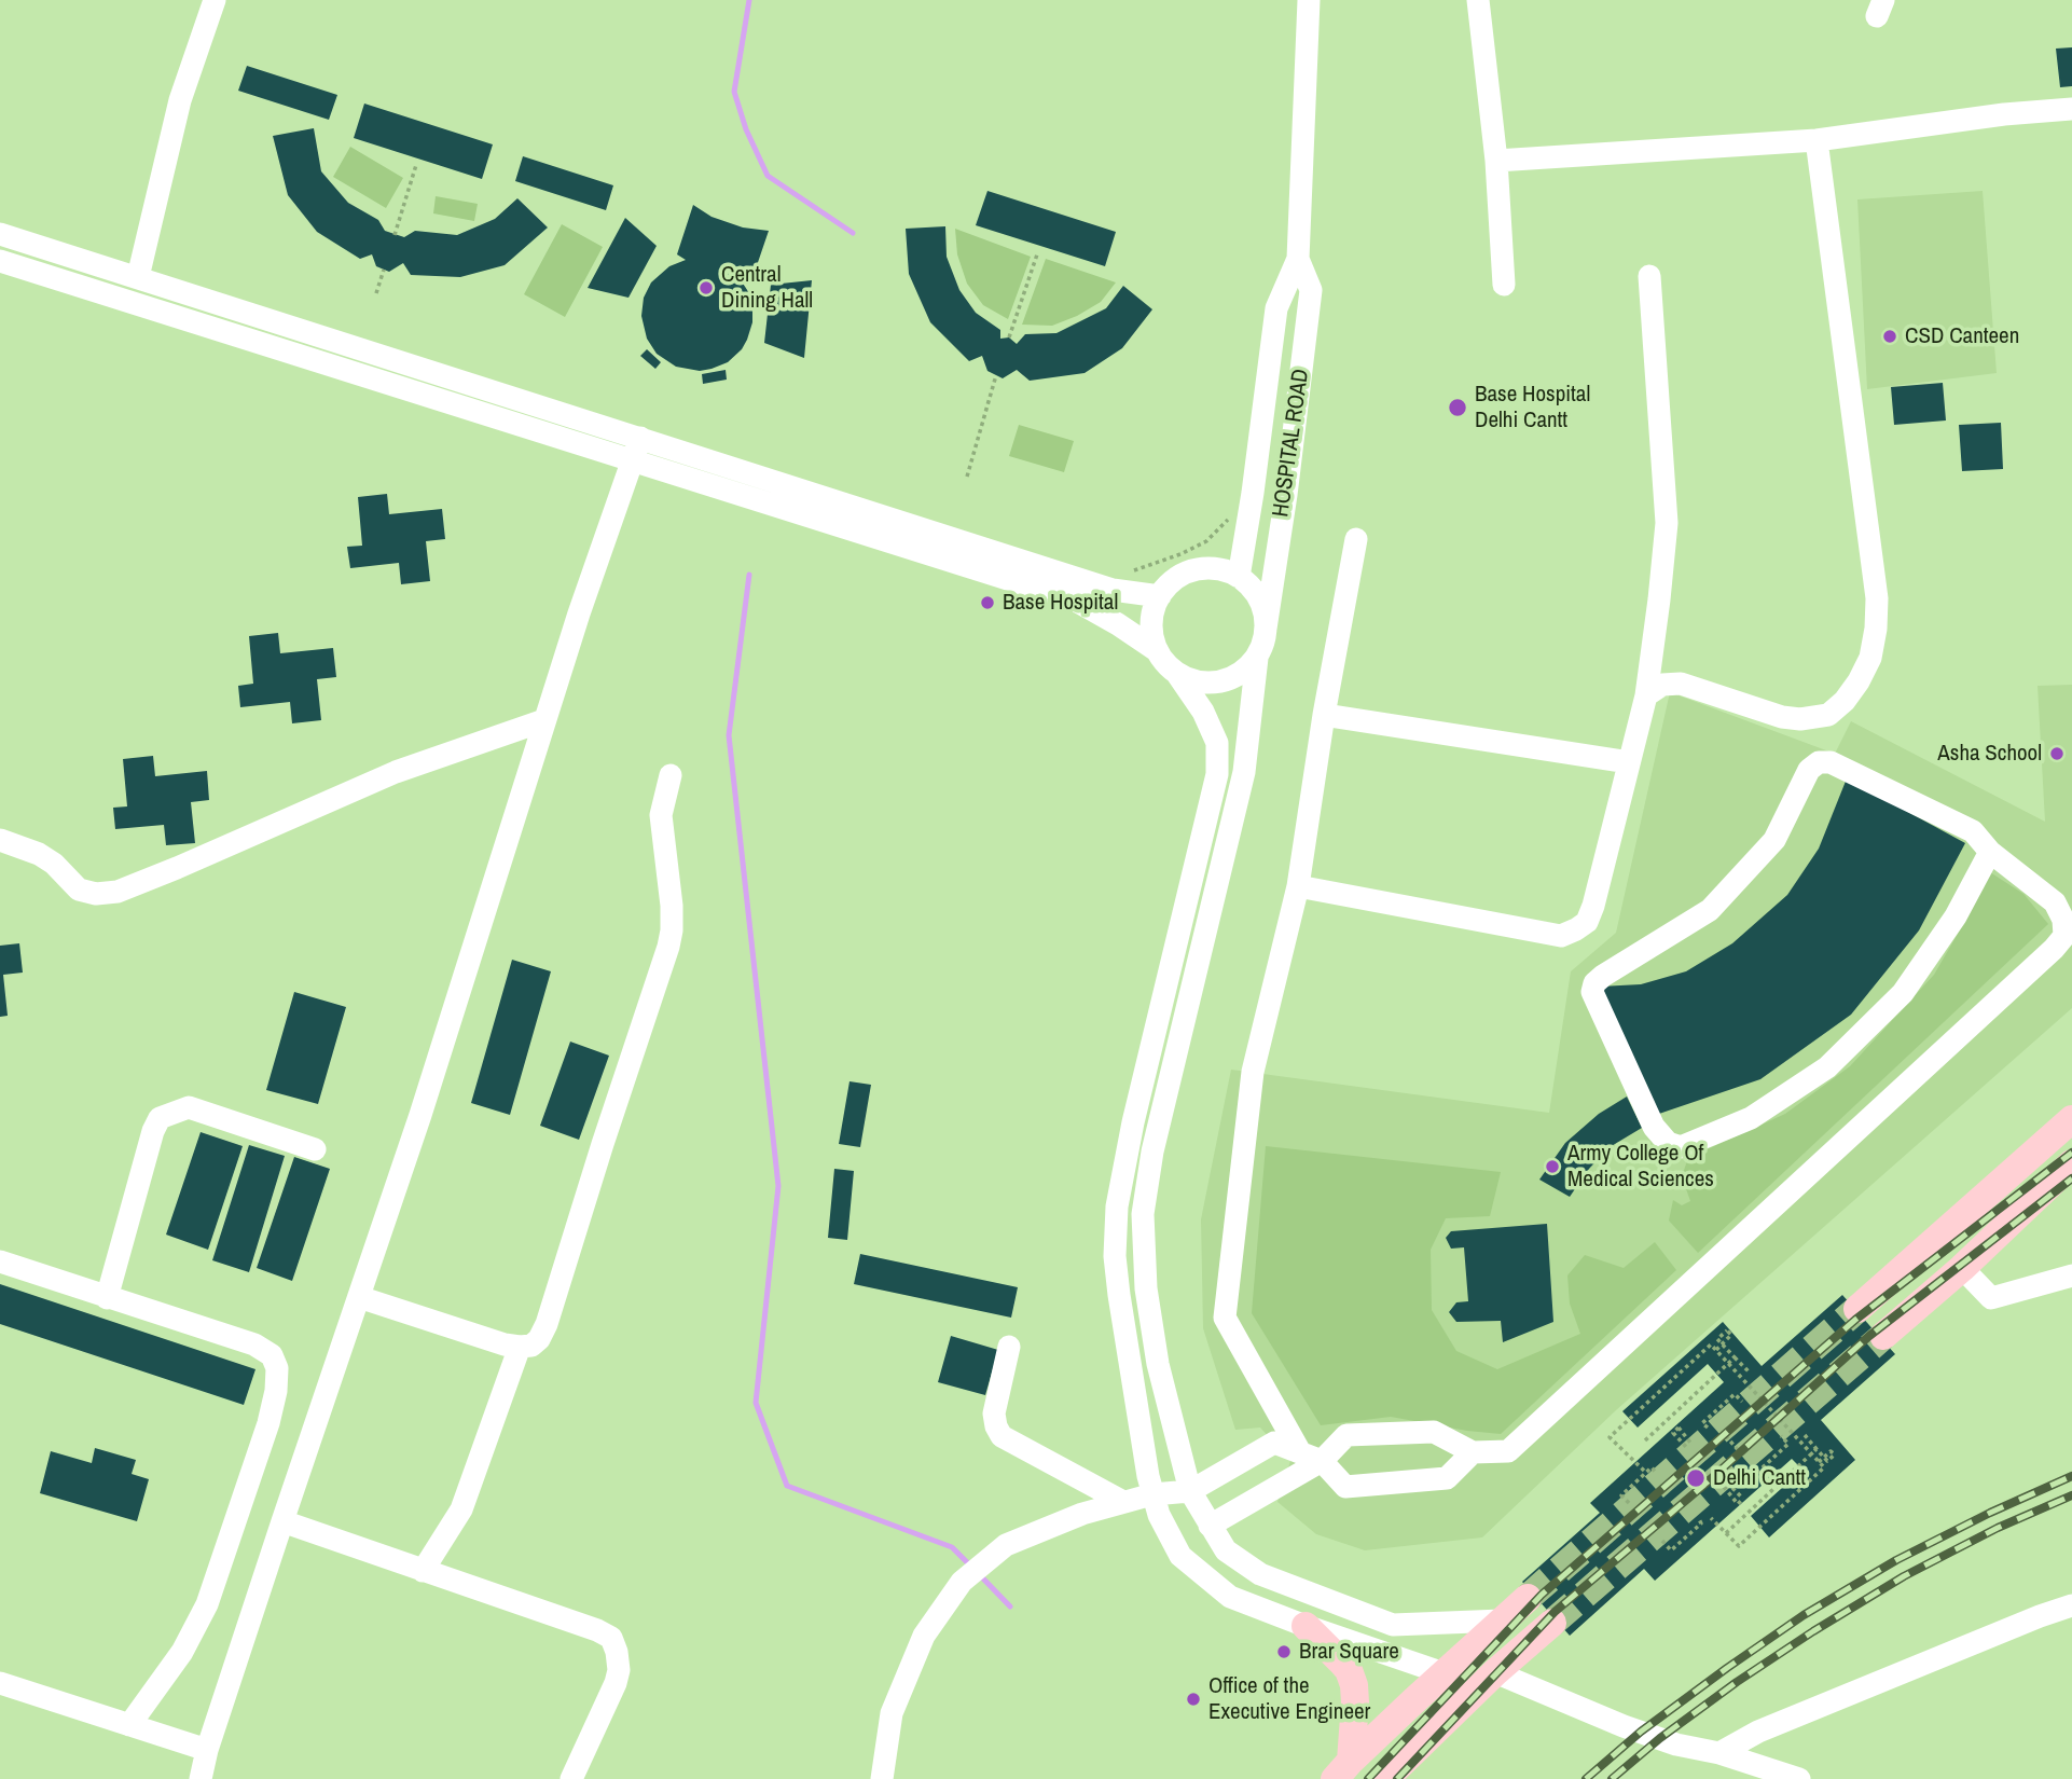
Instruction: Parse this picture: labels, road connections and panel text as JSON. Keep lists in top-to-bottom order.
{
  "streets": {
    "street": ["HOSPITAL ROAD"]
  },
  "places": [
    "Central Dining Hall",
    "CSD Canteen",
    "Base Hospital Delhi Cantt",
    "Base Hospital",
    "Asha School",
    "Army College Of Medical Sciences",
    "Delhi Cantt",
    "Brar Square",
    "Office of the Executive Engineer"
  ]
}
